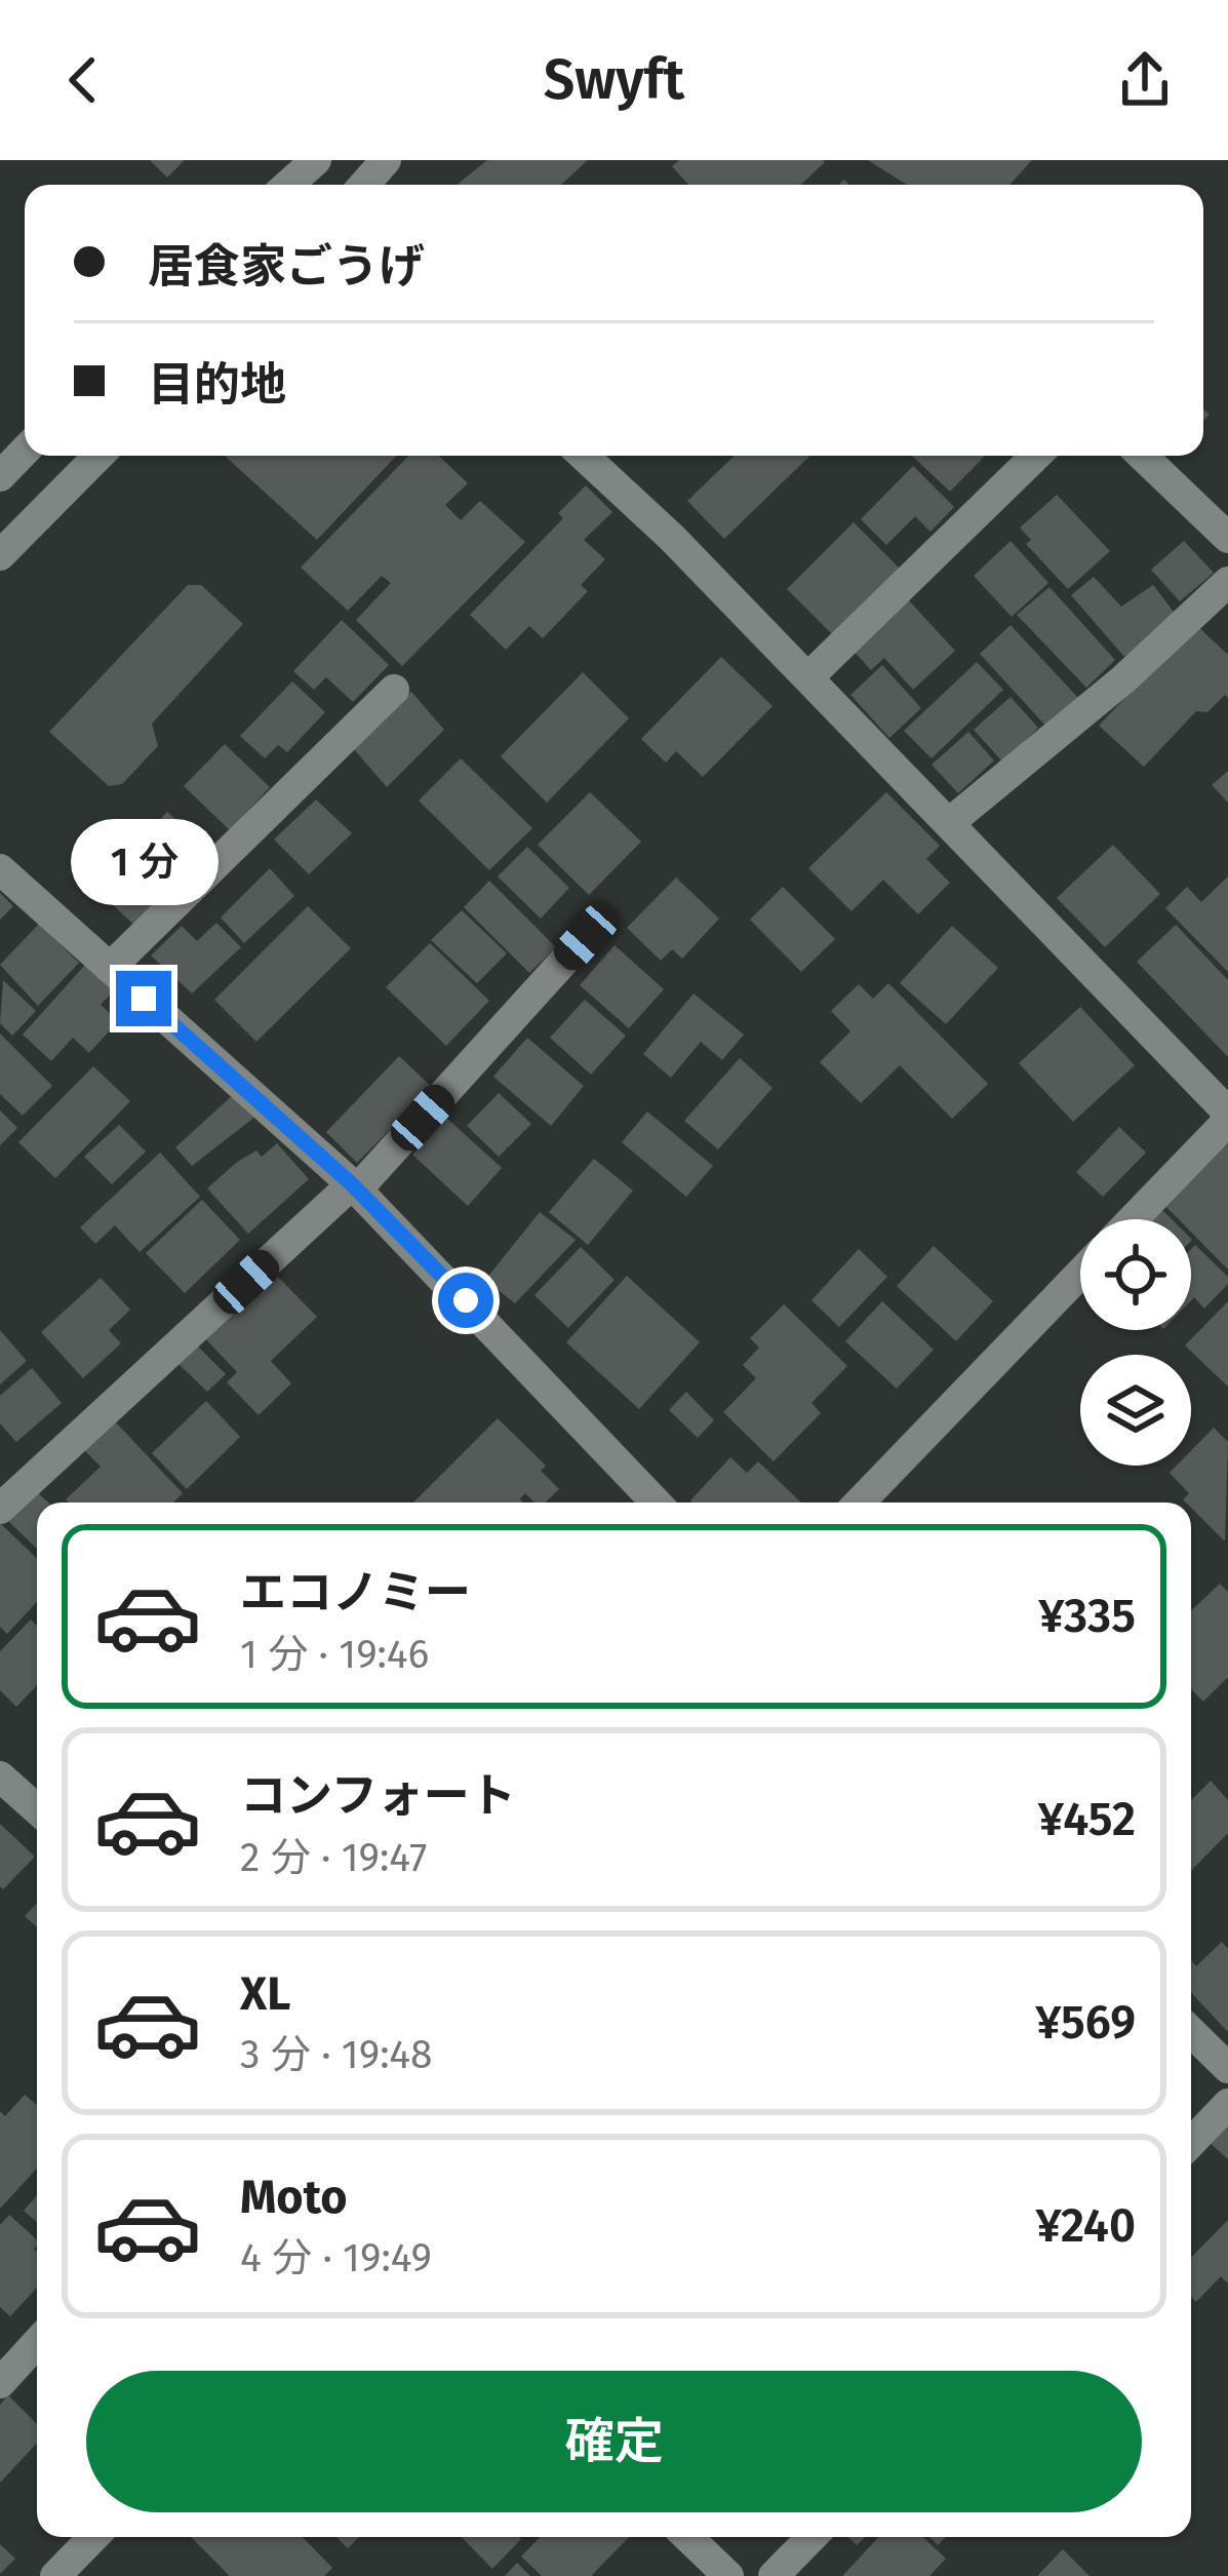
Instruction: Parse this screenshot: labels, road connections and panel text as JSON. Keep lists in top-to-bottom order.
{
  "page": {
    "header": "Swyft",
    "banner": ["居食家ごうげ", "目的地"],
    "bubble": "1 分",
    "list": [
      {
        "name": "エコノミー",
        "note": "1 分 · 19:46",
        "value": "¥335"
      },
      {
        "name": "コンフォート",
        "note": "2 分 · 19:47",
        "value": "¥452"
      },
      {
        "name": "XL",
        "note": "3 分 · 19:48",
        "value": "¥569"
      },
      {
        "name": "Moto",
        "note": "4 分 · 19:49",
        "value": "¥240"
      }
    ],
    "buttons": "確定"
  }
}
